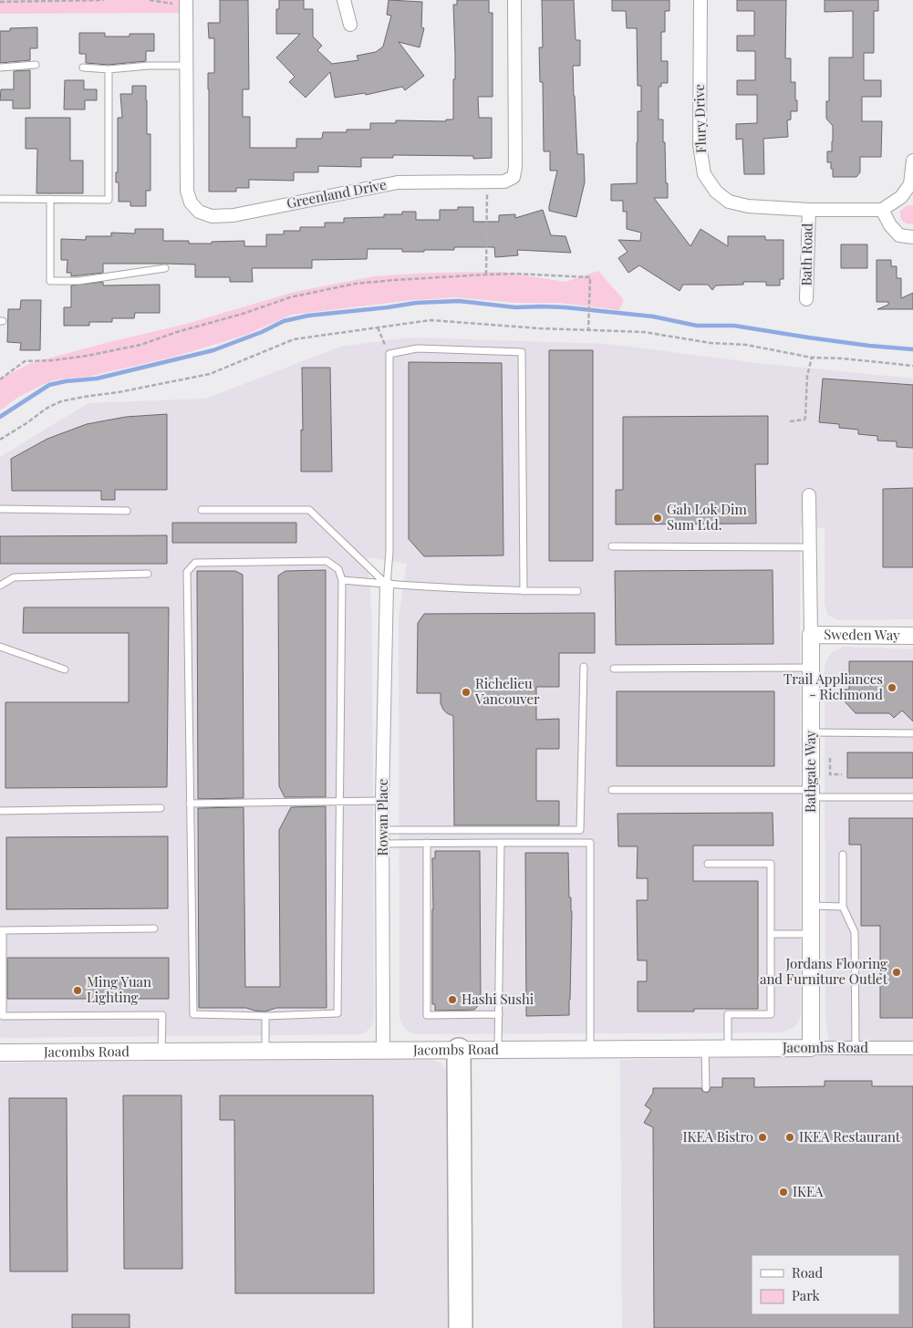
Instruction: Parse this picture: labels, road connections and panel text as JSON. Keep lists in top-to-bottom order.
{
  "streets": {
    "street": [
      "Flury Drive",
      "Greenland Drive",
      "Bath Road",
      "Sweden Way",
      "Bathgate Way",
      "Rowan Place",
      "Jacombs Road"
    ]
  },
  "crossings": [
    ["Flury Drive", "Bath Road"],
    ["Sweden Way", "Bathgate Way"],
    ["Bathgate Way", "Jacombs Road"],
    ["Rowan Place", "Jacombs Road"]
  ],
  "places": [
    "Gah Lok Dim Sum Ltd.",
    "Trail Appliances - Richmond",
    "Richelieu Vancouver",
    "Jordans Flooring and Furniture Outlet",
    "Ming Yuan Lighting",
    "Hashi Sushi",
    "IKEA Bistro",
    "IKEA Restaurant",
    "IKEA"
  ],
  "legend": ["Road", "Park"]
}
